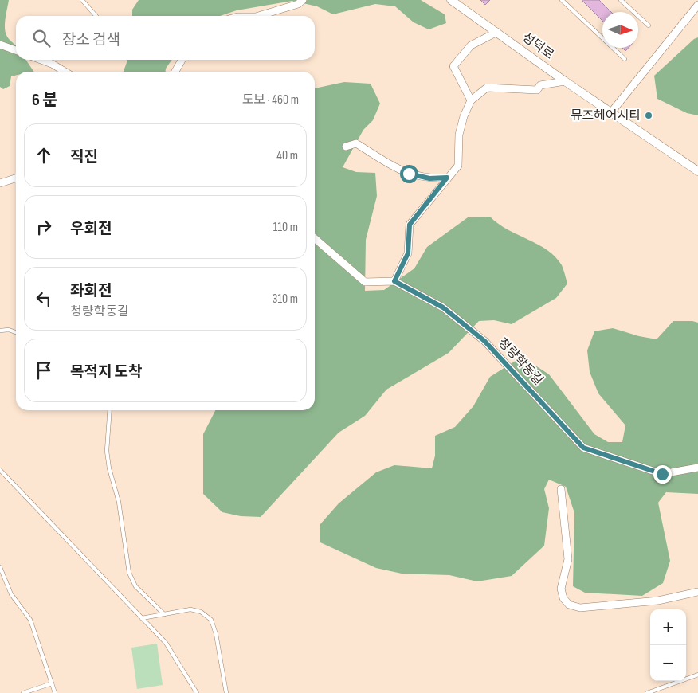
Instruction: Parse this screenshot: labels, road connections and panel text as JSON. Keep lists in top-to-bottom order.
{
  "streets": {
    "street": ["성덕로", "청량학동길"]
  },
  "places": ["뮤즈헤어시티"],
  "north": "right",
  "page": {
    "search": "장소 검색",
    "heading": ["6 분", "도보 · 460 m"],
    "list": [
      ["직진", "40 m"],
      ["우회전", "110 m"],
      ["좌회전", "청량학동길", "310 m"],
      "목적지 도착"
    ],
    "map_buttons": ["+", "−"]
  }
}
